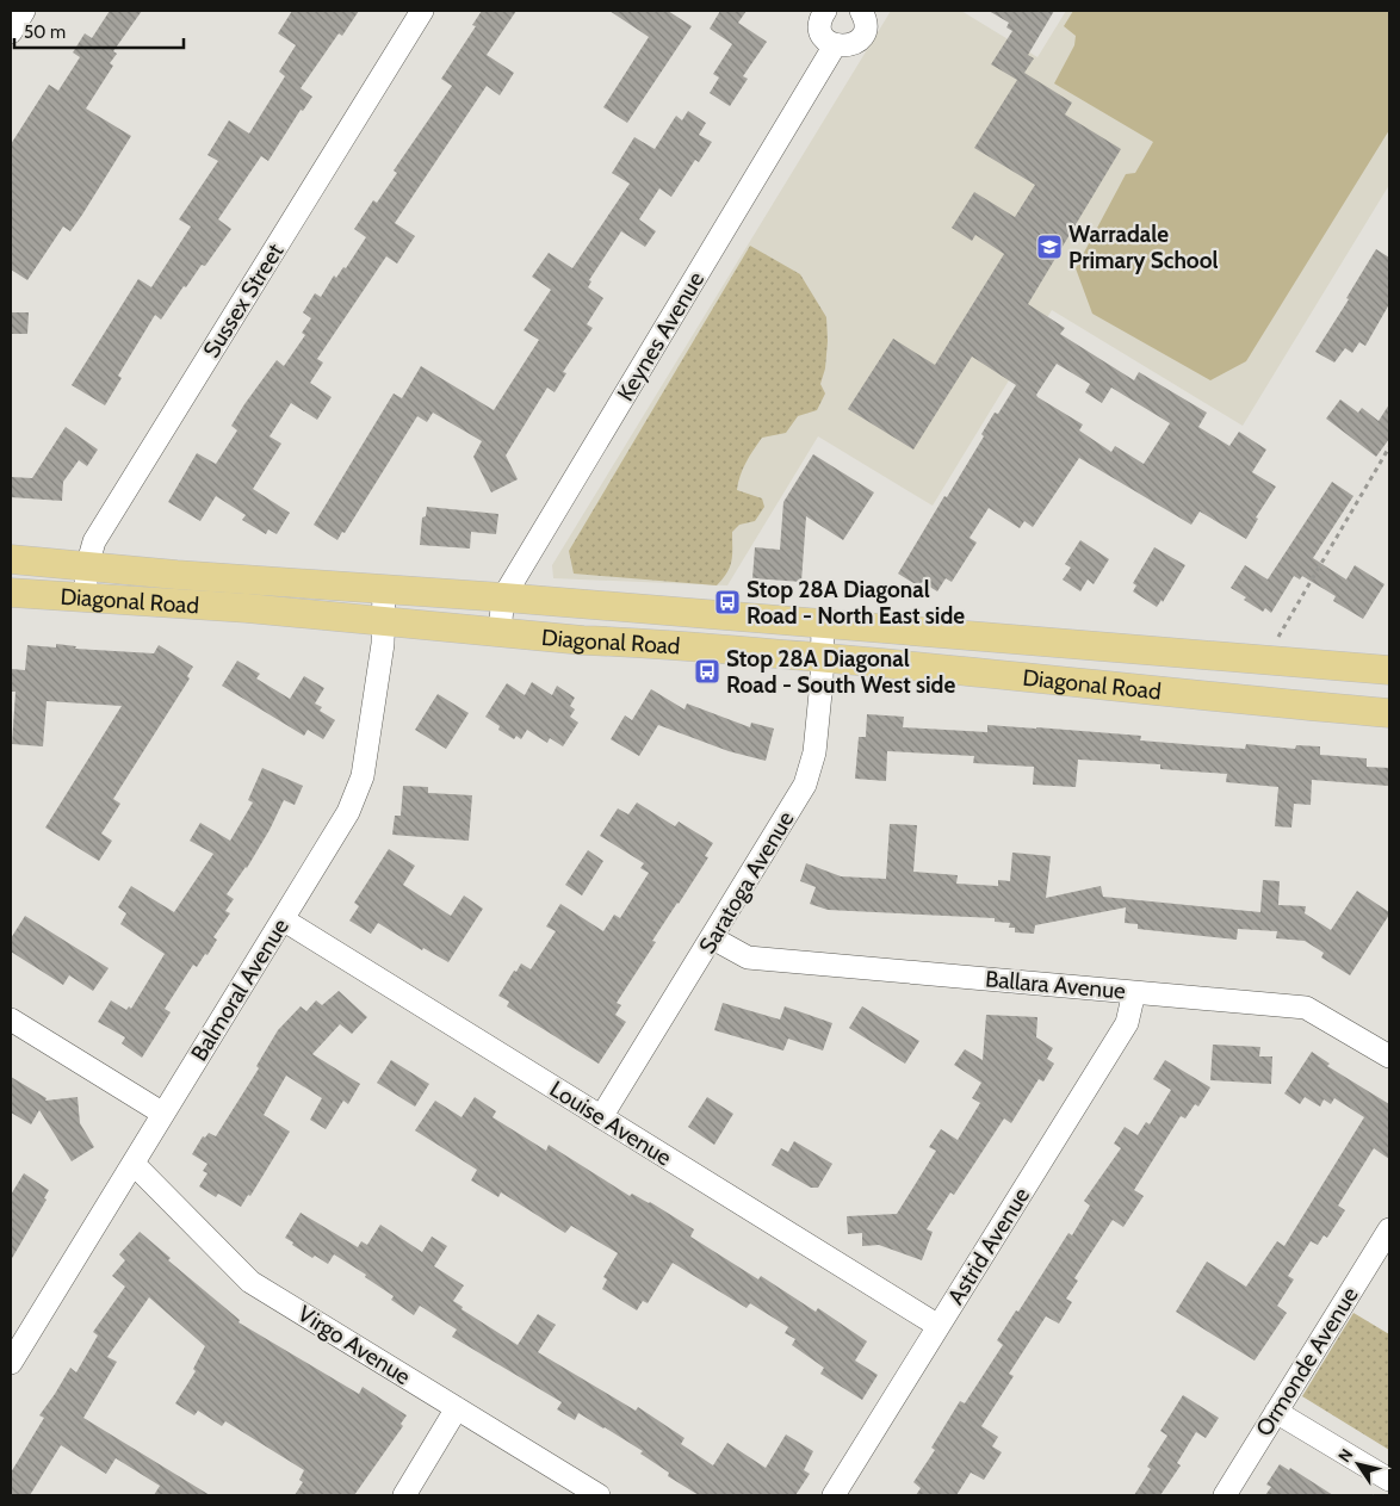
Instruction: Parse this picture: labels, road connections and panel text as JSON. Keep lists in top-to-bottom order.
{
  "streets": {
    "main road": ["Diagonal Road"],
    "street": [
      "Sussex Street",
      "Keynes Avenue",
      "Saratoga Avenue",
      "Ballara Avenue",
      "Balmoral Avenue",
      "Louise Avenue",
      "Astrid Avenue",
      "Virgo Avenue",
      "Ormonde Avenue"
    ]
  },
  "crossings": [
    ["Sussex Street", "Diagonal Road"],
    ["Keynes Avenue", "Diagonal Road"],
    ["Diagonal Road", "Saratoga Avenue"],
    ["Diagonal Road", "Balmoral Avenue"],
    ["Saratoga Avenue", "Ballara Avenue"],
    ["Saratoga Avenue", "Louise Avenue"],
    ["Ballara Avenue", "Astrid Avenue"],
    ["Balmoral Avenue", "Louise Avenue"],
    ["Balmoral Avenue", "Virgo Avenue"],
    ["Louise Avenue", "Astrid Avenue"]
  ],
  "places": {
    "school or university": ["Warradale Primary School"],
    "bus stop": ["Stop 28A Diagonal Road - North East side", "Stop 28A Diagonal Road - South West side"]
  },
  "scale_bar": "50 m",
  "north": "top left"
}
